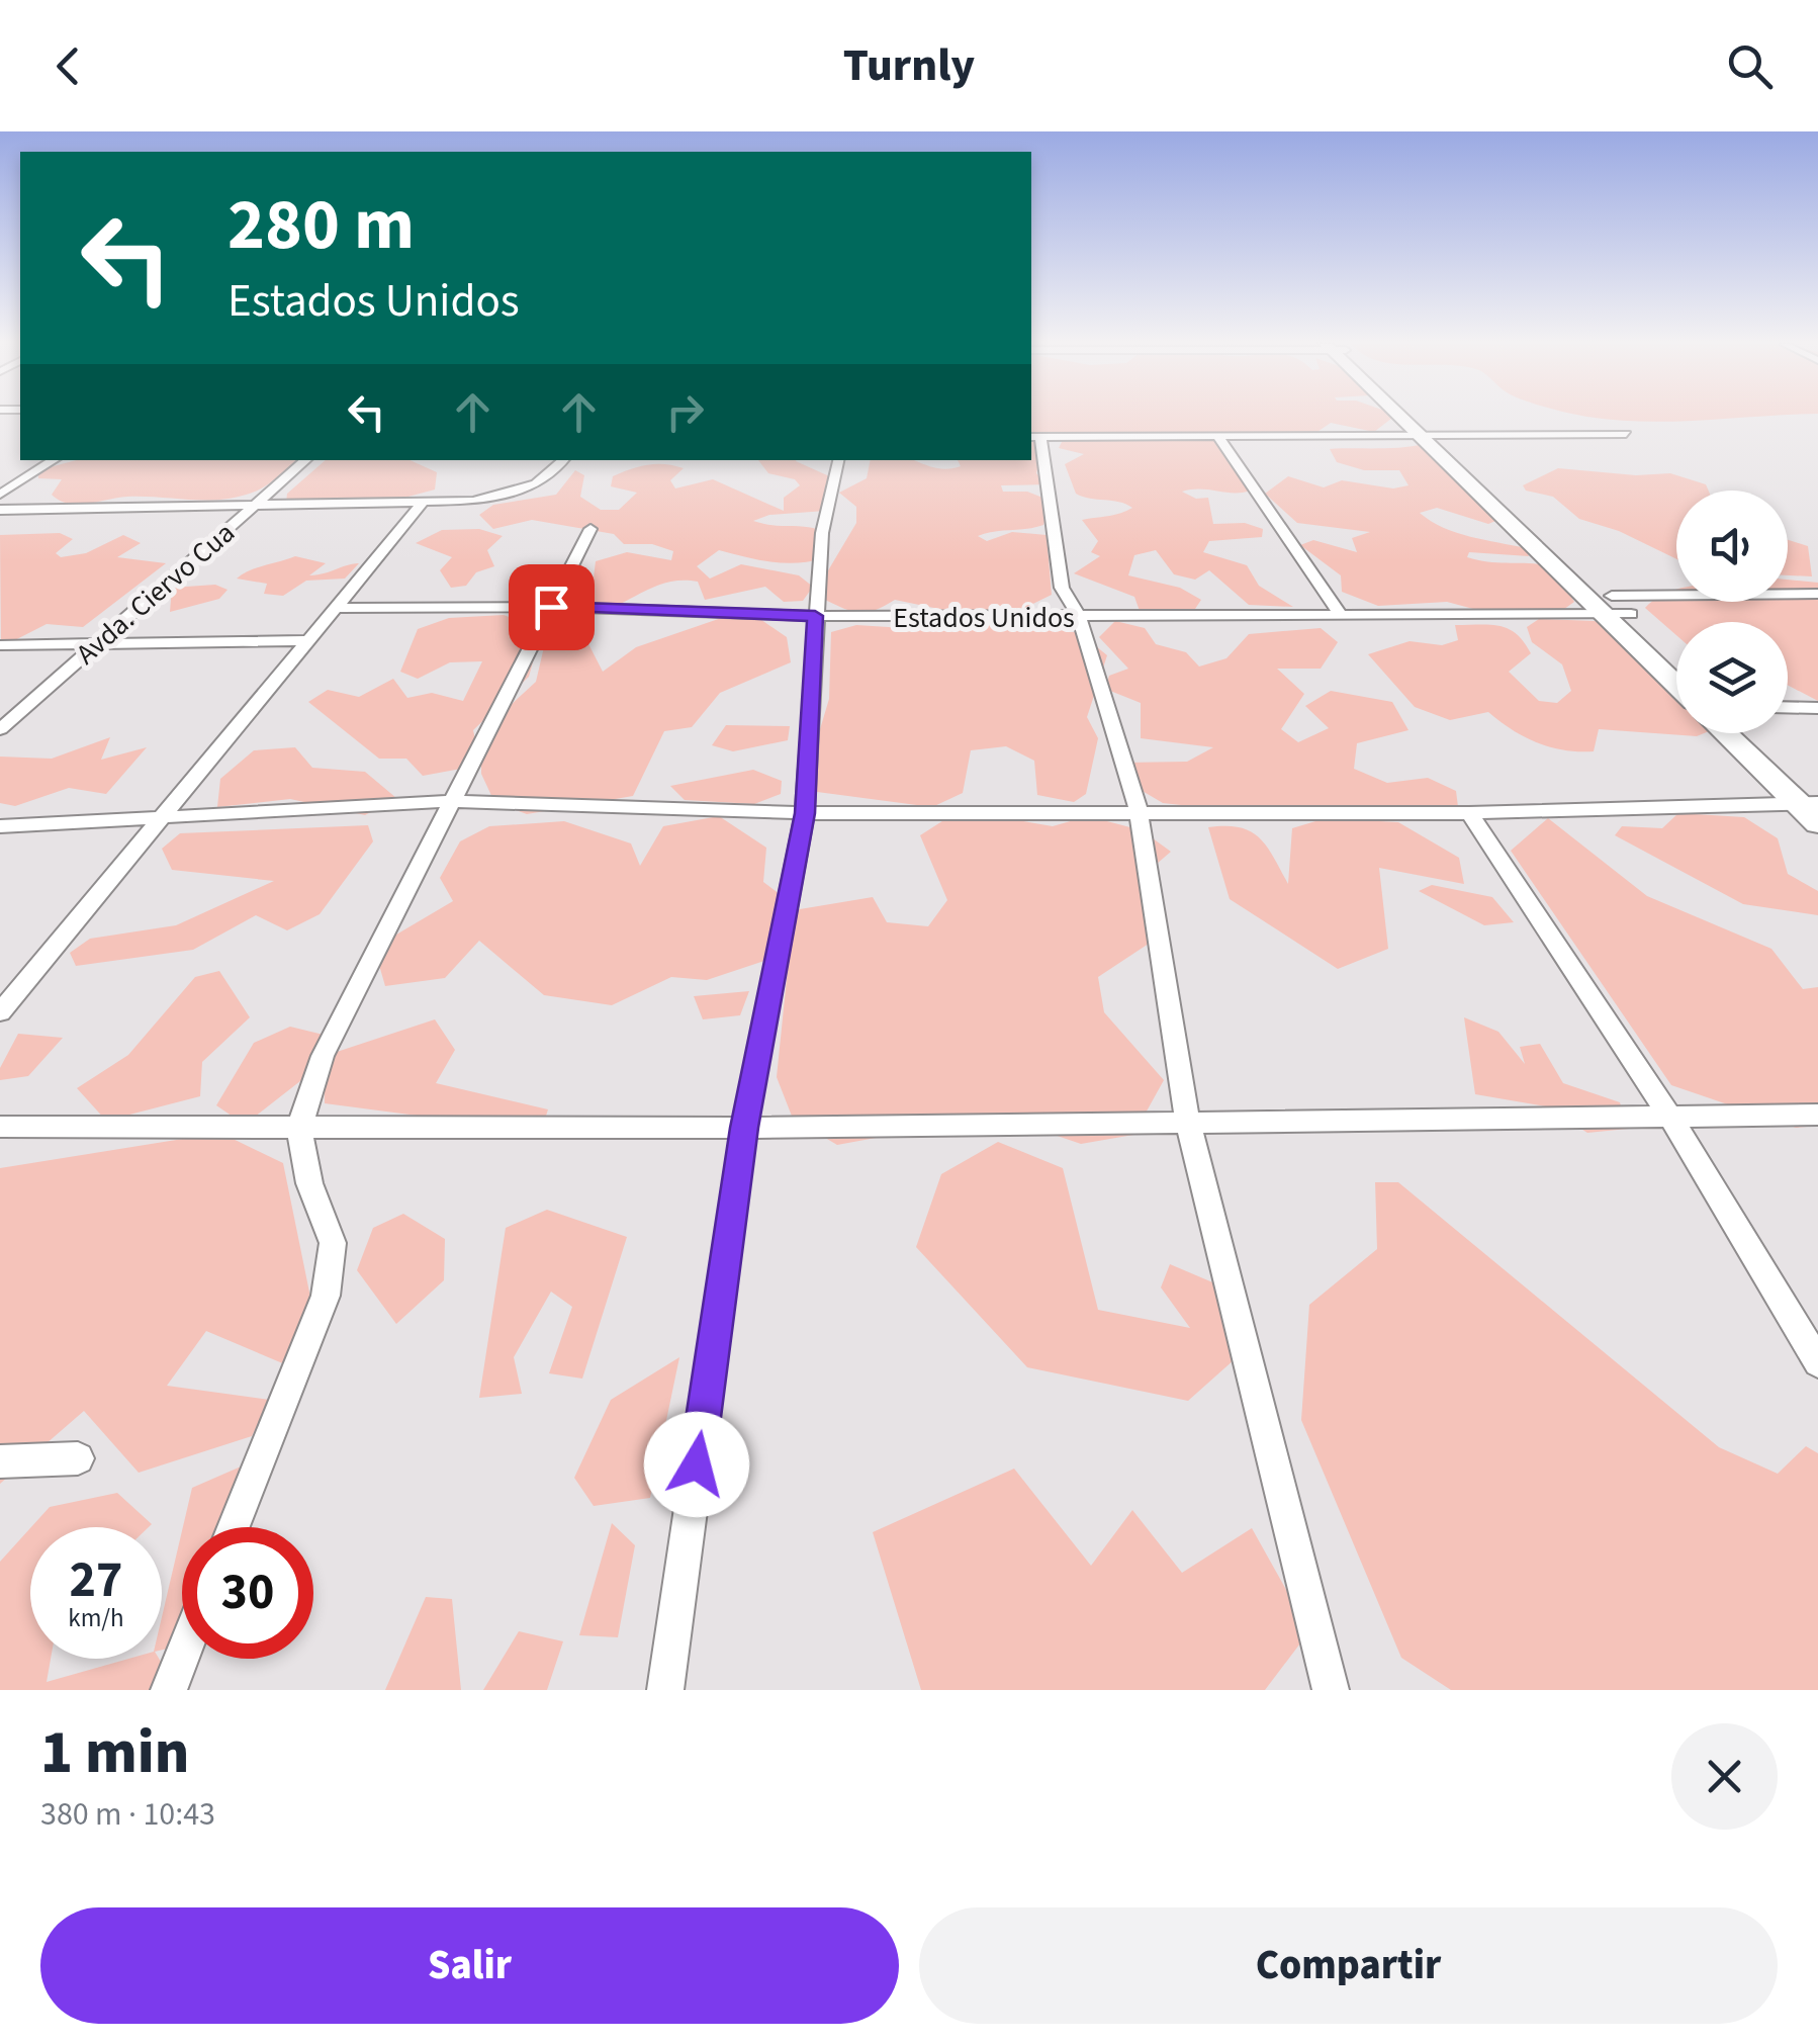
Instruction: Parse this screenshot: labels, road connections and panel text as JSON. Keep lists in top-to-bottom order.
{
  "streets": {
    "street": ["Avda. Ciervo Cua", "Estados Unidos"]
  },
  "page": {
    "header": "Turnly",
    "turn": ["280 m", "Estados Unidos"],
    "speed": "27 km/h",
    "limit": "30",
    "heading": ["1 min", "380 m · 10:43"],
    "buttons": ["Salir", "Compartir"]
  }
}
